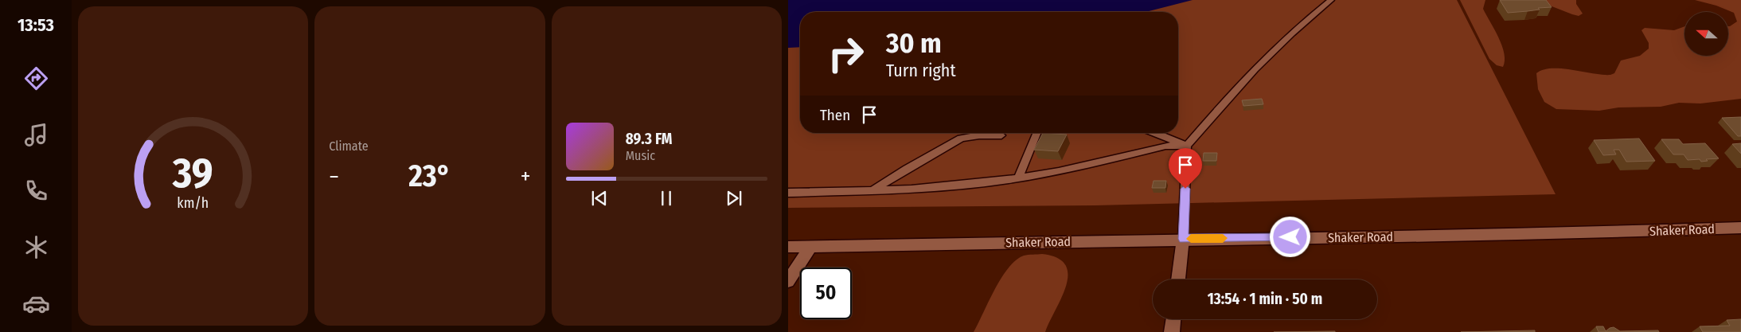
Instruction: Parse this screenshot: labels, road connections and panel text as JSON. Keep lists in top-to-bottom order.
{
  "streets": {
    "main road": ["Shaker Road"]
  },
  "north": "left",
  "page": {
    "tabs": "13:53",
    "tile": "Climate",
    "turn": ["30 m", "Turn right"],
    "then": "Then",
    "song": ["89.3 FM", "Music"],
    "heat": ["−", "23°", "+"],
    "limit": "50",
    "trip": "13:54 · 1 min · 50 m",
    "gauge": ["39", "km/h"]
  }
}
